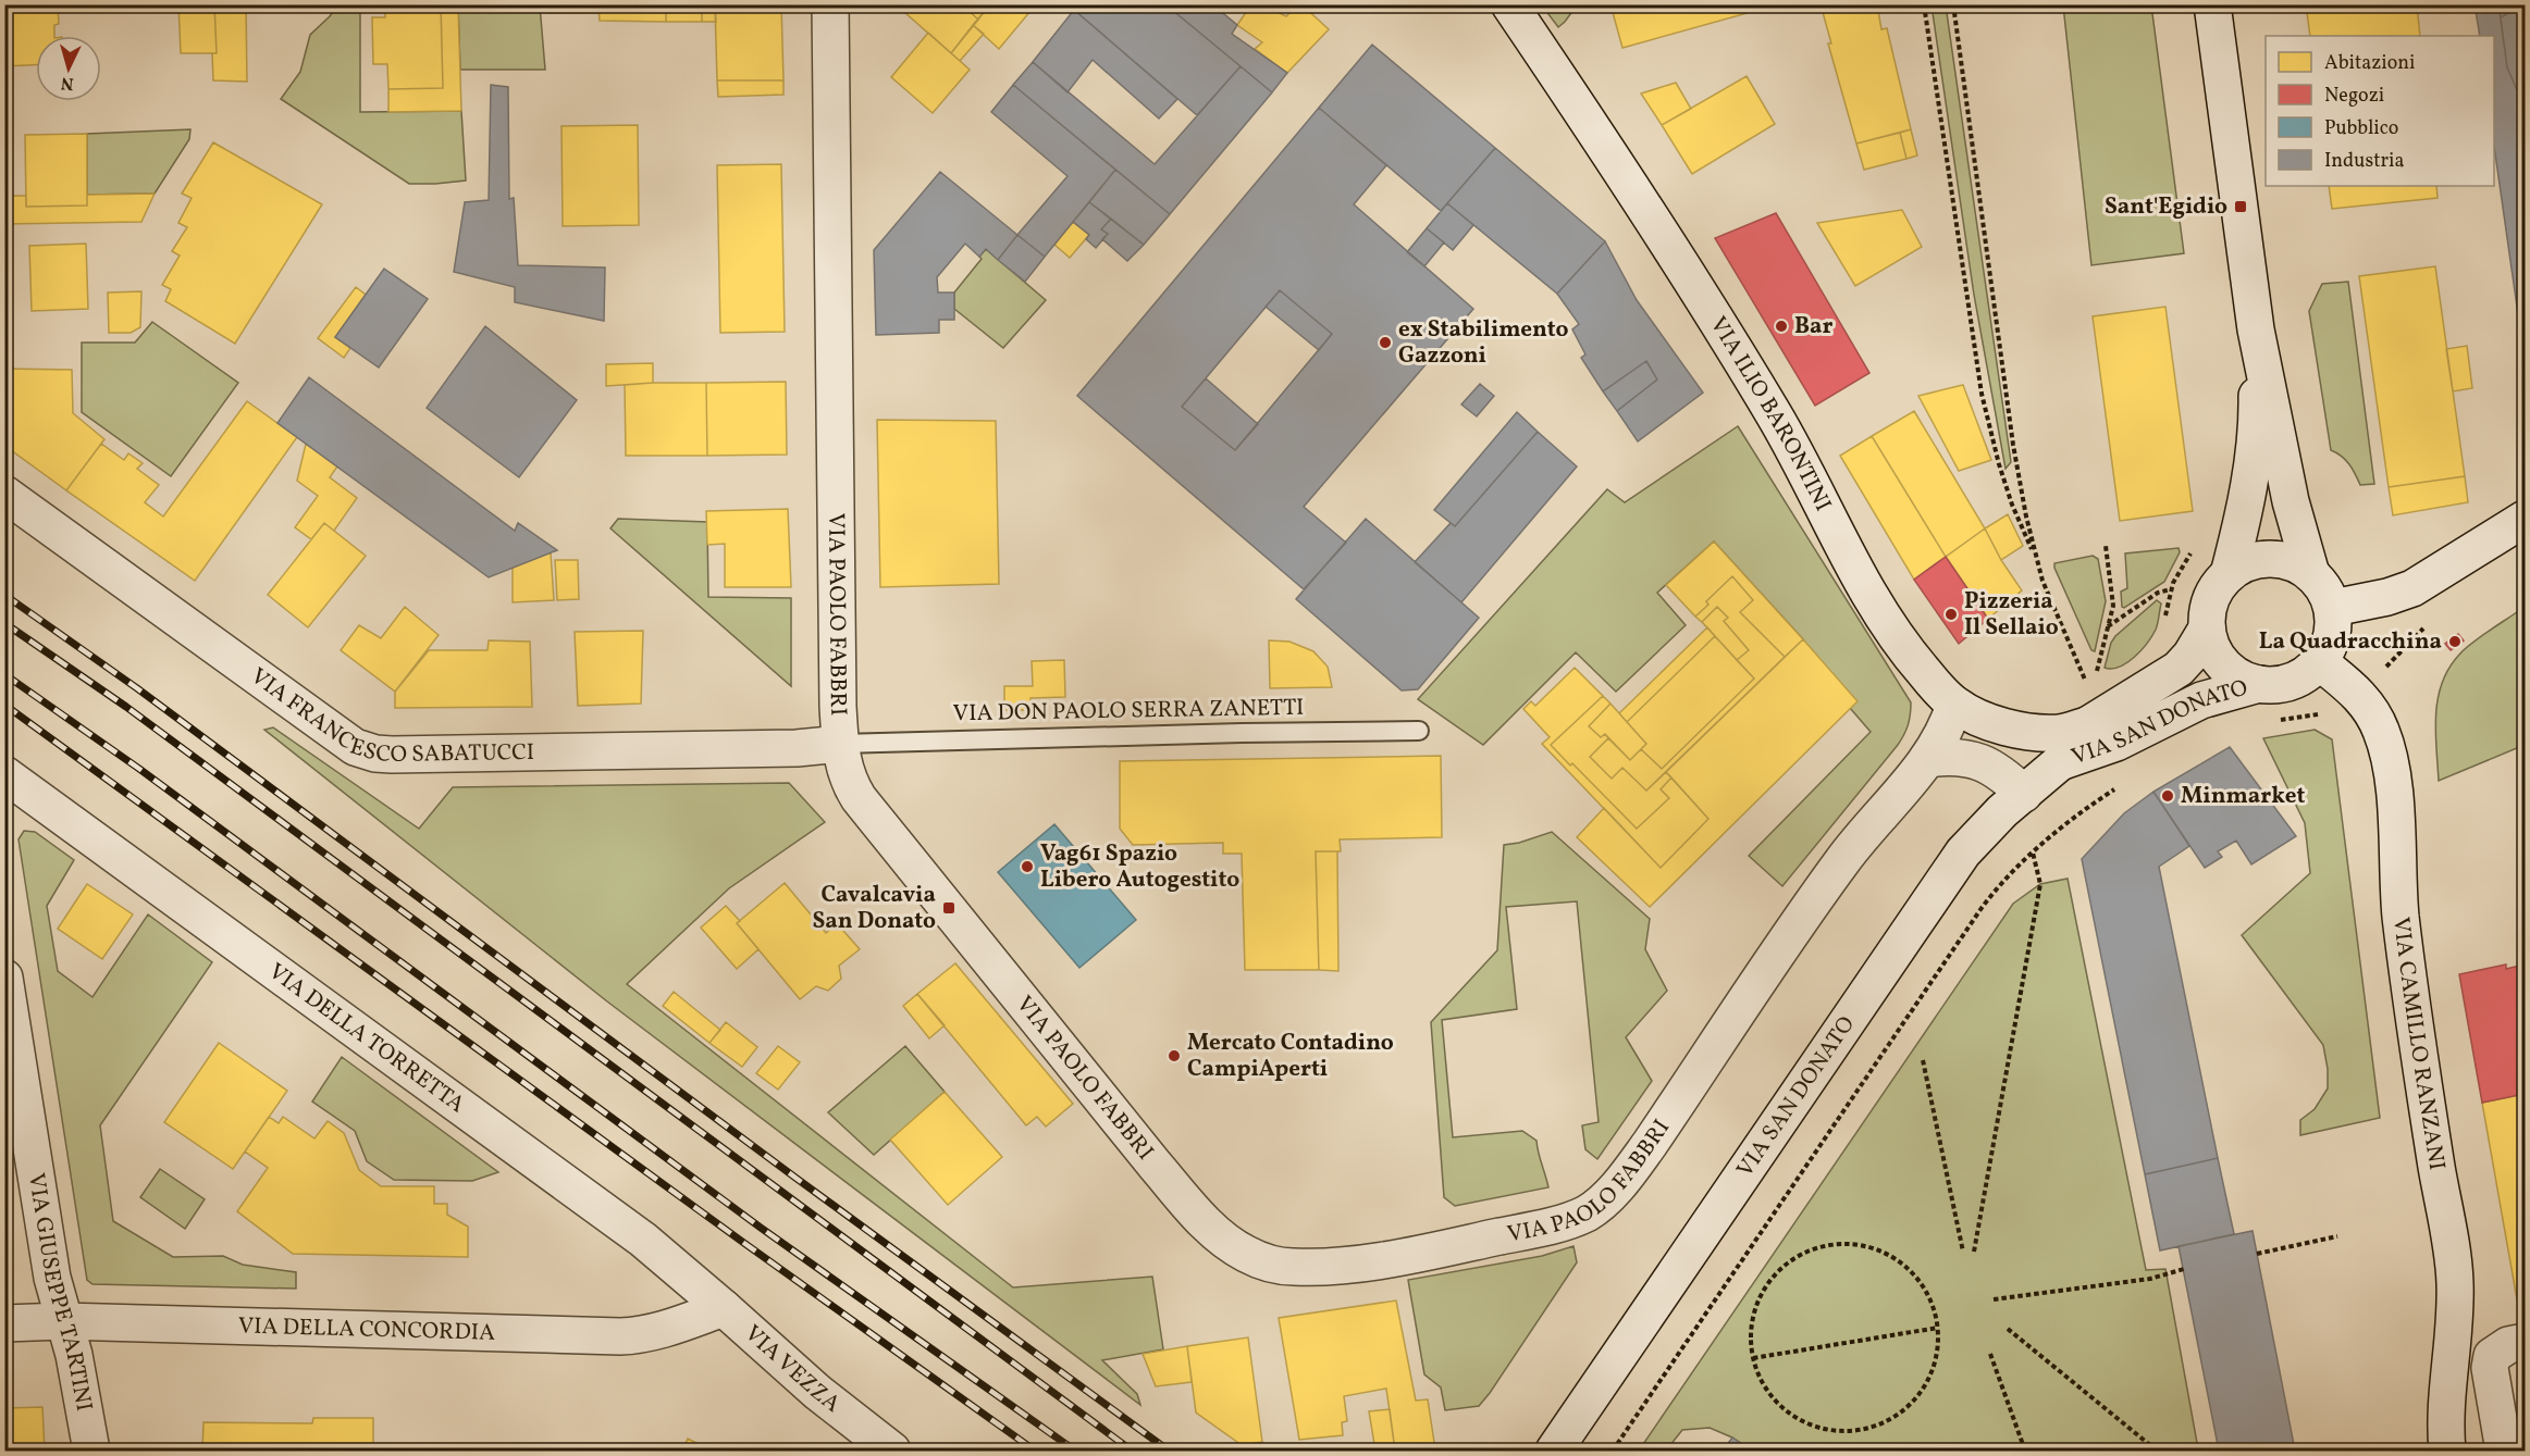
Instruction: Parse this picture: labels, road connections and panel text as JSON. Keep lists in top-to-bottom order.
{
  "streets": {
    "street": [
      "VIA ILIO BARONTINI",
      "VIA PAOLO FABBRI",
      "VIA FRANCESCO SABATUCCI",
      "VIA SAN DONATO",
      "VIA DELLA TORRETTA",
      "VIA CAMILLO RANZANI",
      "VIA GIUSEPPE TARTINI",
      "VIA DELLA CONCORDIA",
      "VIA VEZZA"
    ],
    "lane": ["VIA DON PAOLO SERRA ZANETTI"]
  },
  "crossings": [
    ["VIA ILIO BARONTINI", "VIA PAOLO FABBRI"],
    ["VIA ILIO BARONTINI", "VIA SAN DONATO"],
    ["VIA PAOLO FABBRI", "VIA FRANCESCO SABATUCCI"],
    ["VIA PAOLO FABBRI", "VIA DON PAOLO SERRA ZANETTI"],
    ["VIA FRANCESCO SABATUCCI", "VIA DON PAOLO SERRA ZANETTI"],
    ["VIA SAN DONATO", "VIA CAMILLO RANZANI"],
    ["VIA DELLA TORRETTA", "VIA DELLA CONCORDIA"],
    ["VIA DELLA TORRETTA", "VIA VEZZA"],
    ["VIA GIUSEPPE TARTINI", "VIA DELLA CONCORDIA"],
    ["VIA DELLA CONCORDIA", "VIA VEZZA"]
  ],
  "places": {
    "transit": ["Sant'Egidio", "Cavalcavia San Donato"],
    "other": [
      "Bar",
      "ex Stabilimento Gazzoni",
      "Pizzeria Il Sellaio",
      "La Quadracchina",
      "Minmarket",
      "Vag61 Spazio Libero Autogestito",
      "Mercato Contadino CampiAperti"
    ]
  },
  "legend": [
    "Abitazioni",
    "Negozi",
    "Pubblico",
    "Industria"
  ],
  "north": "bottom"
}
